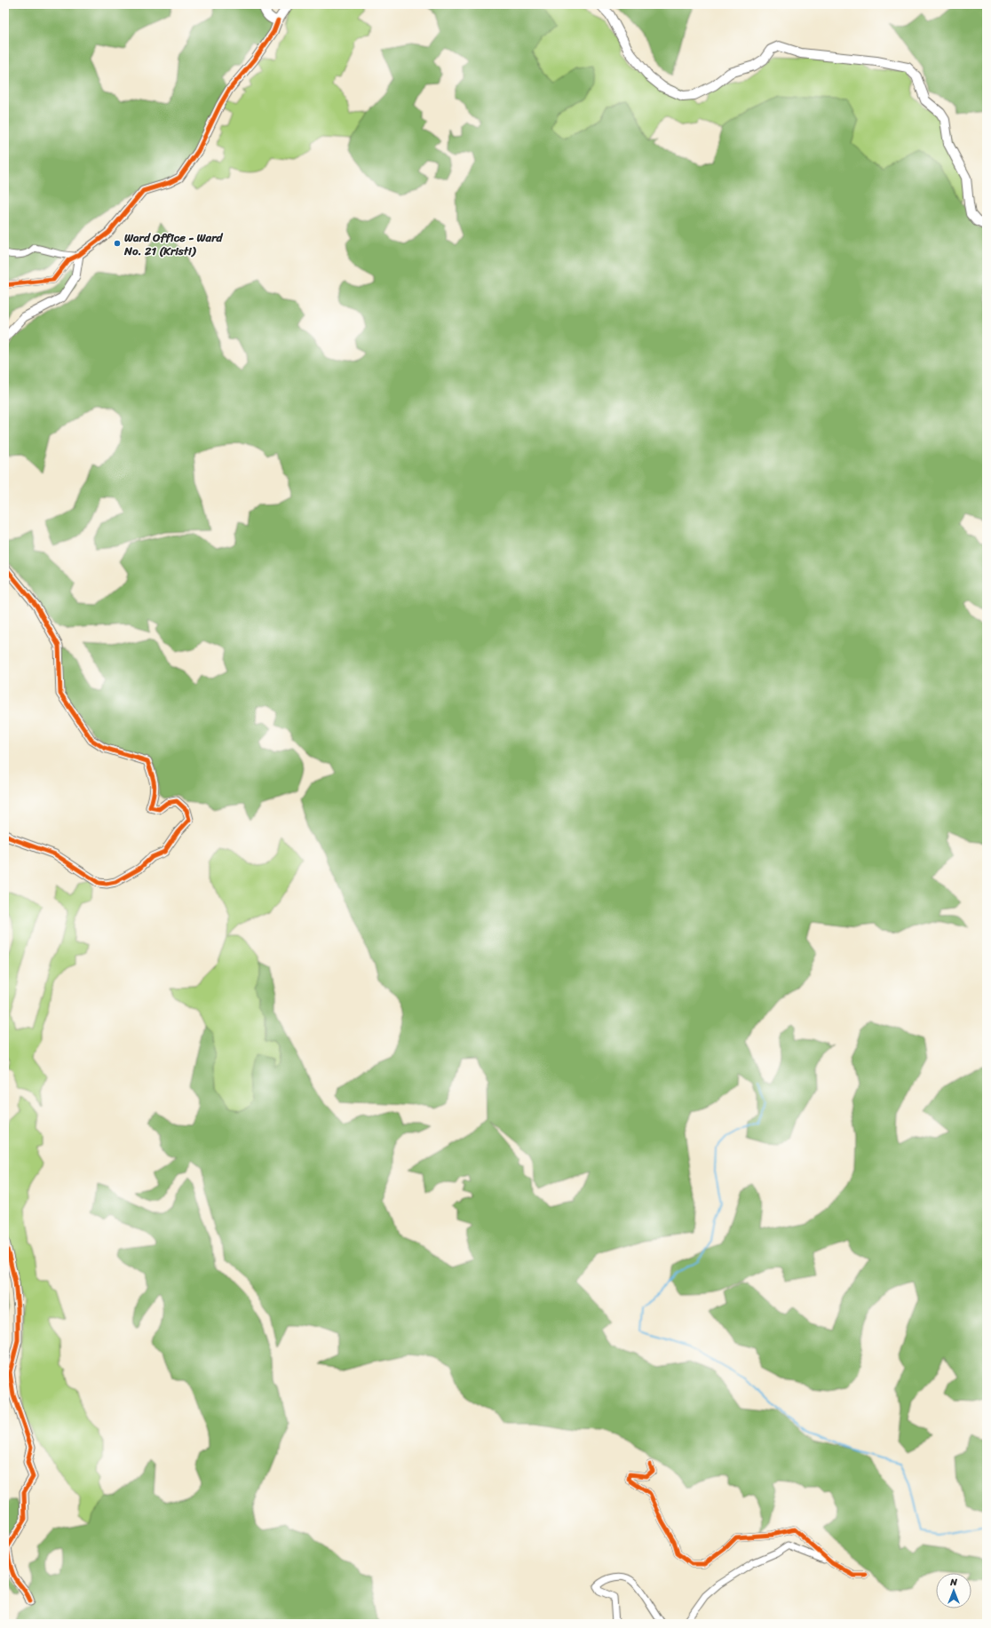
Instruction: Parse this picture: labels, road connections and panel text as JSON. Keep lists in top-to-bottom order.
{
  "places": ["Ward Office - Ward No. 21 (Kristi)"],
  "north": "top"
}
